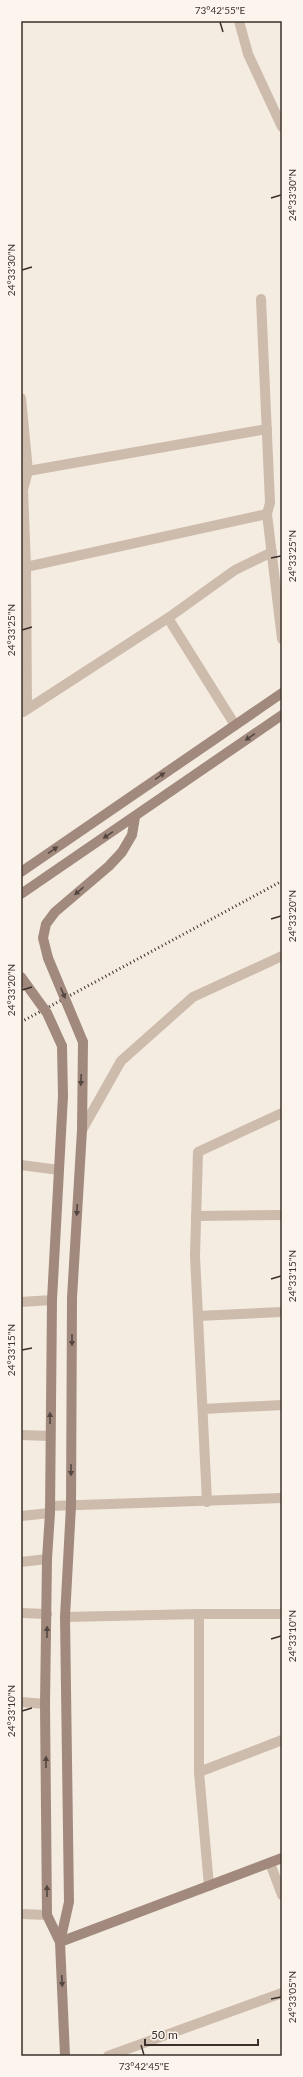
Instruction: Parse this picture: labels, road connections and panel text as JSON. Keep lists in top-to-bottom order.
{
  "scale_bar": "50 m",
  "coordinates": [
    "73°42'55\"E",
    "24°33'30\"N",
    "24°33'25\"N",
    "24°33'20\"N",
    "24°33'15\"N",
    "24°33'10\"N",
    "24°33'05\"N",
    "73°42'45\"E"
  ]
}
